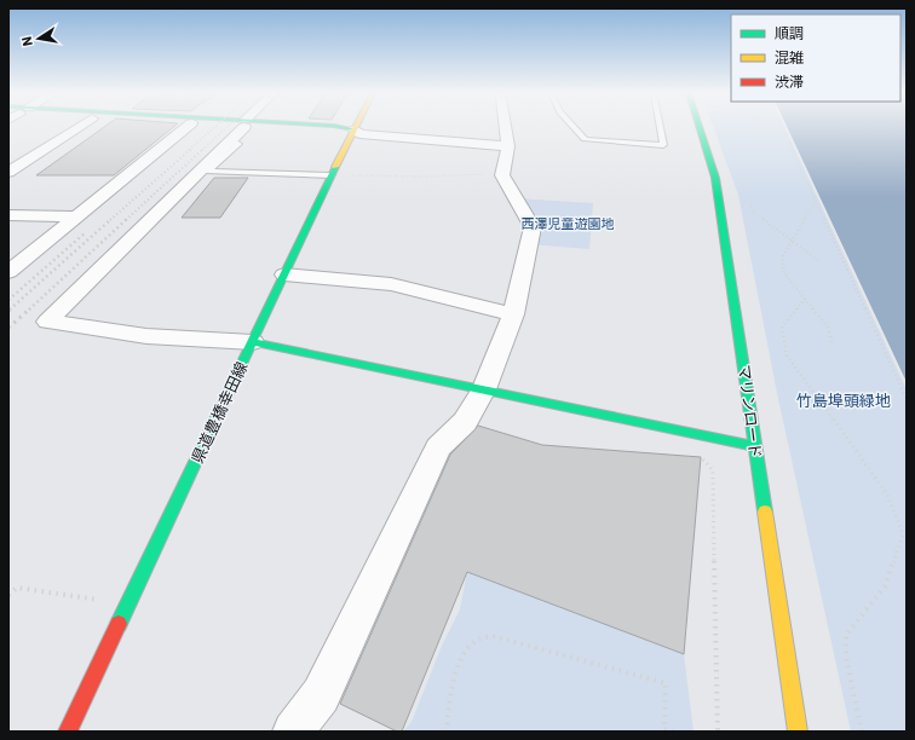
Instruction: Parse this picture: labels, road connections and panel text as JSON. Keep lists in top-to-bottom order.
{
  "streets": {
    "main road": ["マリンロード", "県道豊橋幸田線"]
  },
  "parks": ["西澤児童遊園地", "竹島埠頭緑地"],
  "legend": ["順調", "混雑", "渋滞"],
  "north": "left"
}
